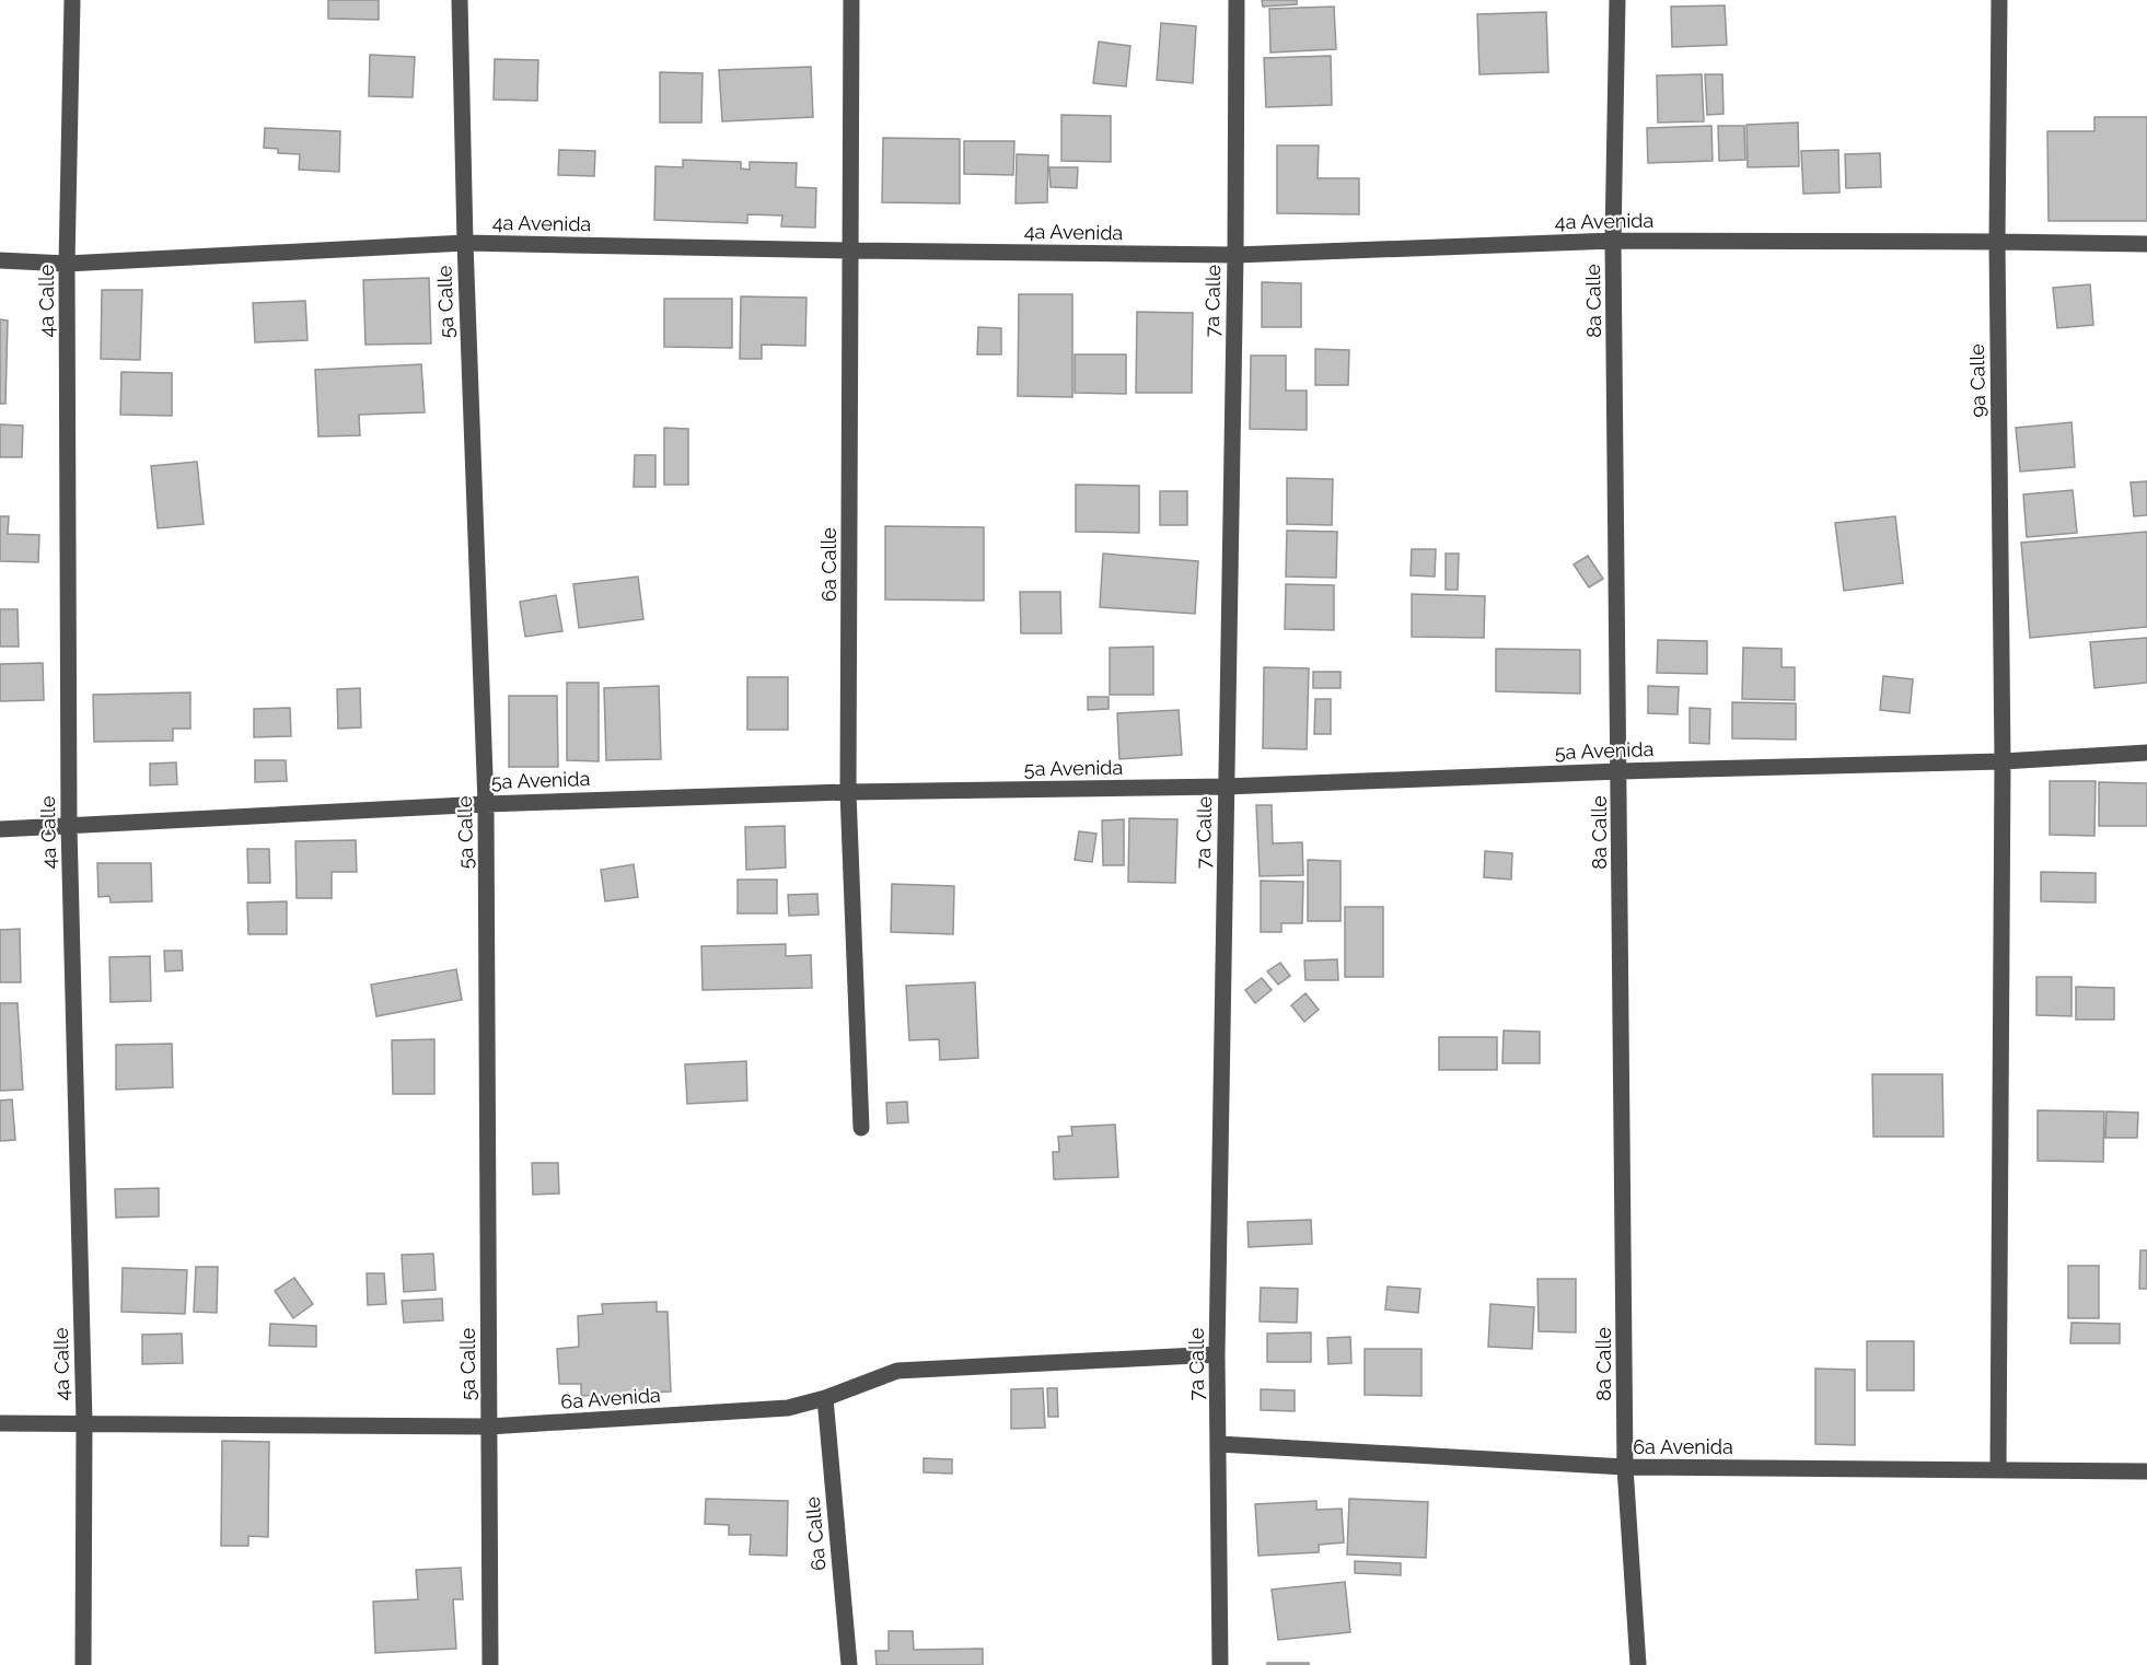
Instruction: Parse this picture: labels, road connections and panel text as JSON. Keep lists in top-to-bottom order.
{
  "streets": {
    "street": [
      "4a Avenida",
      "4a Calle",
      "7a Calle",
      "8a Calle",
      "5a Calle",
      "9a Calle",
      "6a Calle",
      "5a Avenida",
      "6a Avenida"
    ]
  },
  "crossings": [
    ["4a Avenida", "4a Calle"],
    ["4a Avenida", "7a Calle"],
    ["4a Avenida", "8a Calle"],
    ["4a Avenida", "5a Calle"],
    ["4a Avenida", "9a Calle"],
    ["4a Avenida", "6a Calle"],
    ["4a Calle", "5a Avenida"],
    ["4a Calle", "6a Avenida"],
    ["7a Calle", "5a Avenida"],
    ["7a Calle", "6a Avenida"],
    ["8a Calle", "5a Avenida"],
    ["8a Calle", "6a Avenida"],
    ["5a Calle", "5a Avenida"],
    ["5a Calle", "6a Avenida"],
    ["9a Calle", "5a Avenida"],
    ["9a Calle", "6a Avenida"],
    ["6a Calle", "5a Avenida"],
    ["6a Calle", "6a Avenida"]
  ]
}
